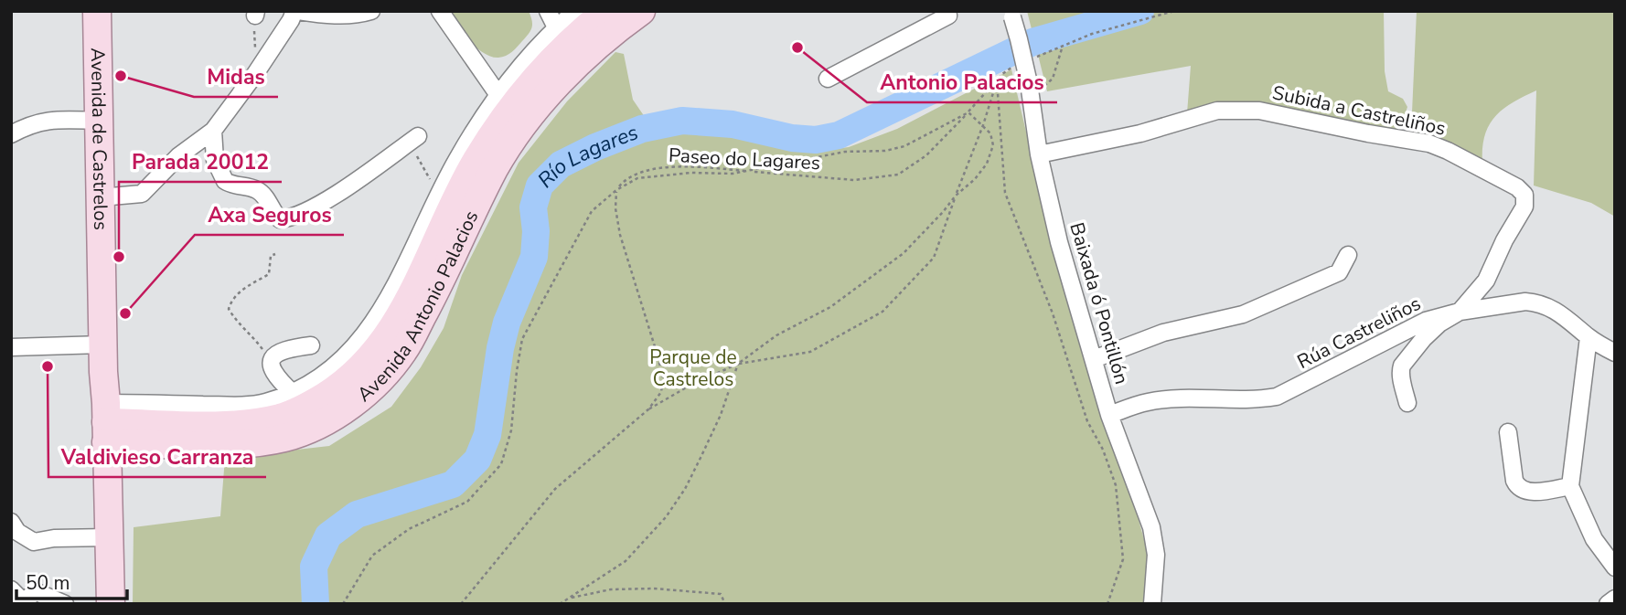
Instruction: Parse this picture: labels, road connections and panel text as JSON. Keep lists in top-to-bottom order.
{
  "streets": {
    "main road": ["Avenida de Castrelos", "Avenida Antonio Palacios"],
    "street": ["Subida a Castreliños", "Baixada ó Pontillón", "Rúa Castreliños"],
    "path": ["Paseo do Lagares"]
  },
  "crossings": [
    ["Subida a Castreliños", "Baixada ó Pontillón"],
    ["Subida a Castreliños", "Rúa Castreliños"],
    ["Avenida de Castrelos", "Avenida Antonio Palacios"],
    ["Baixada ó Pontillón", "Rúa Castreliños"]
  ],
  "water": ["Río Lagares"],
  "parks": ["Parque de Castrelos"],
  "places": [
    "Antonio Palacios",
    "Midas",
    "Parada 20012",
    "Axa Seguros",
    "Valdivieso Carranza"
  ],
  "scale_bar": "50 m"
}
